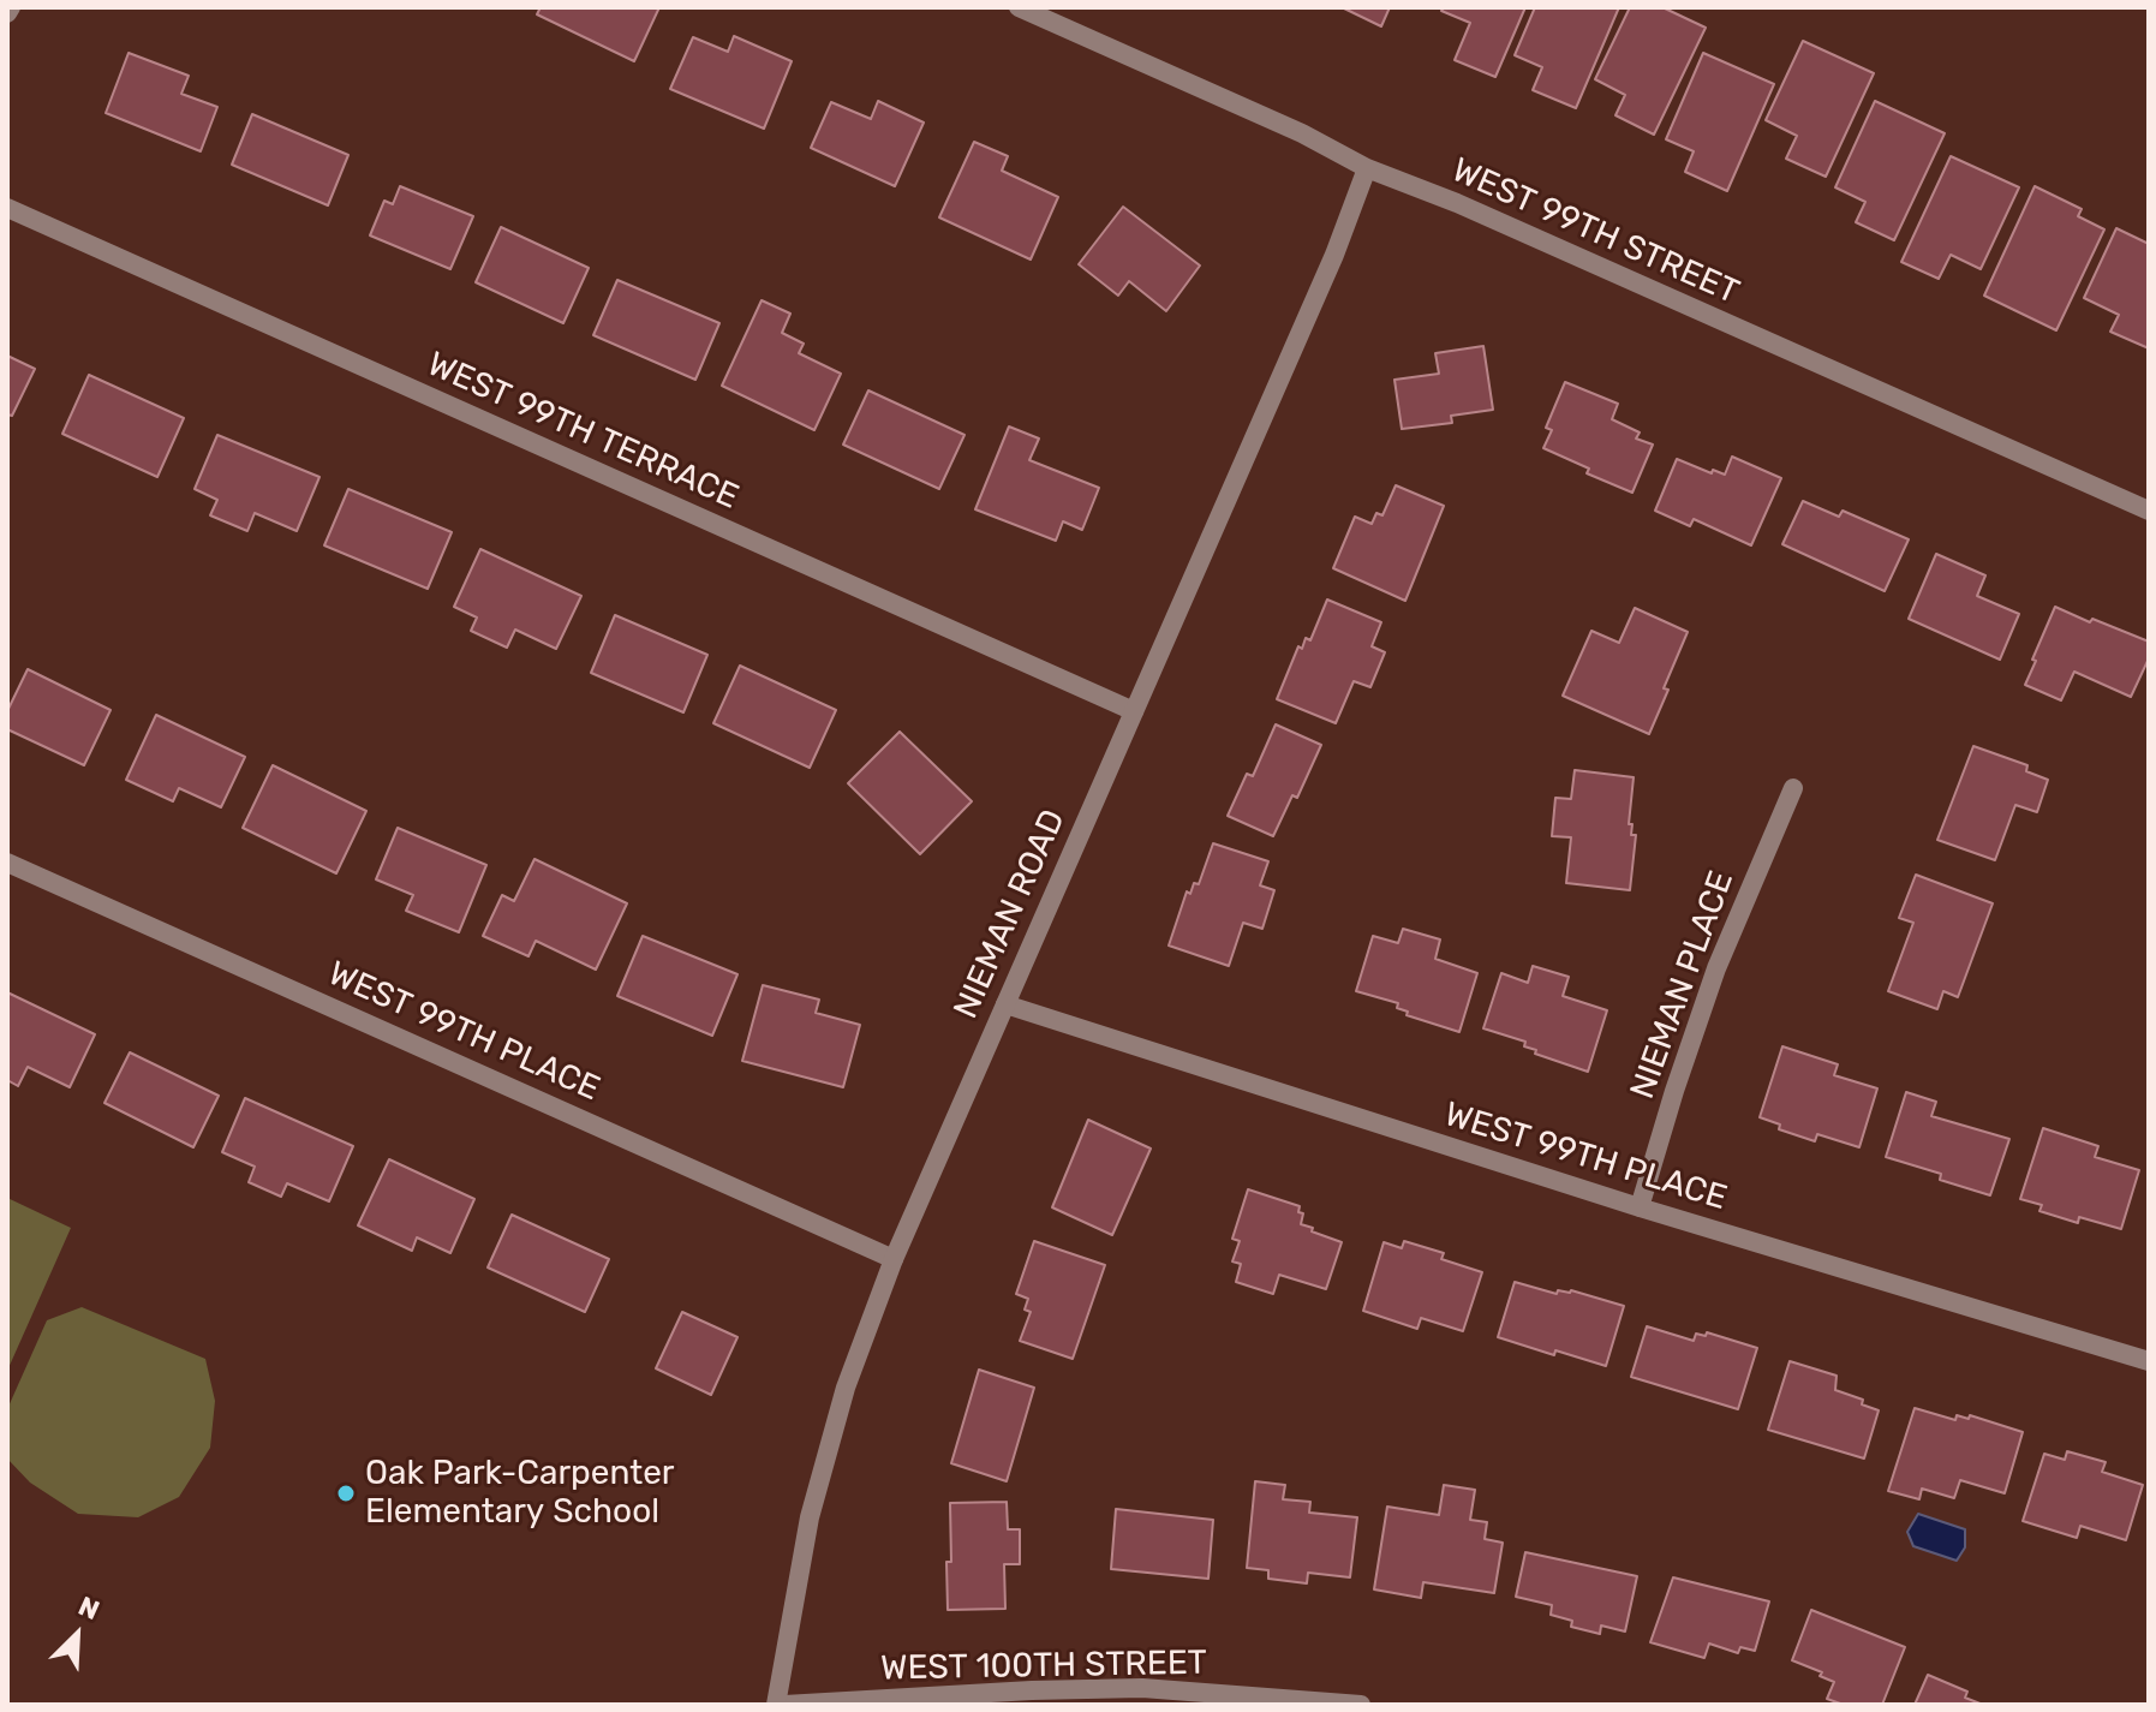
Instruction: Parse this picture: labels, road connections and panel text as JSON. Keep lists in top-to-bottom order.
{
  "streets": {
    "street": [
      "WEST 99TH STREET",
      "WEST 99TH TERRACE",
      "NIEMAN ROAD",
      "NIEMAN PLACE",
      "WEST 99TH PLACE",
      "WEST 100TH STREET"
    ]
  },
  "crossings": [
    ["WEST 99TH STREET", "NIEMAN ROAD"],
    ["WEST 99TH TERRACE", "NIEMAN ROAD"],
    ["NIEMAN ROAD", "WEST 99TH PLACE"],
    ["NIEMAN PLACE", "WEST 99TH PLACE"]
  ],
  "places": ["Oak Park-Carpenter Elementary School"],
  "north": "top right"
}
